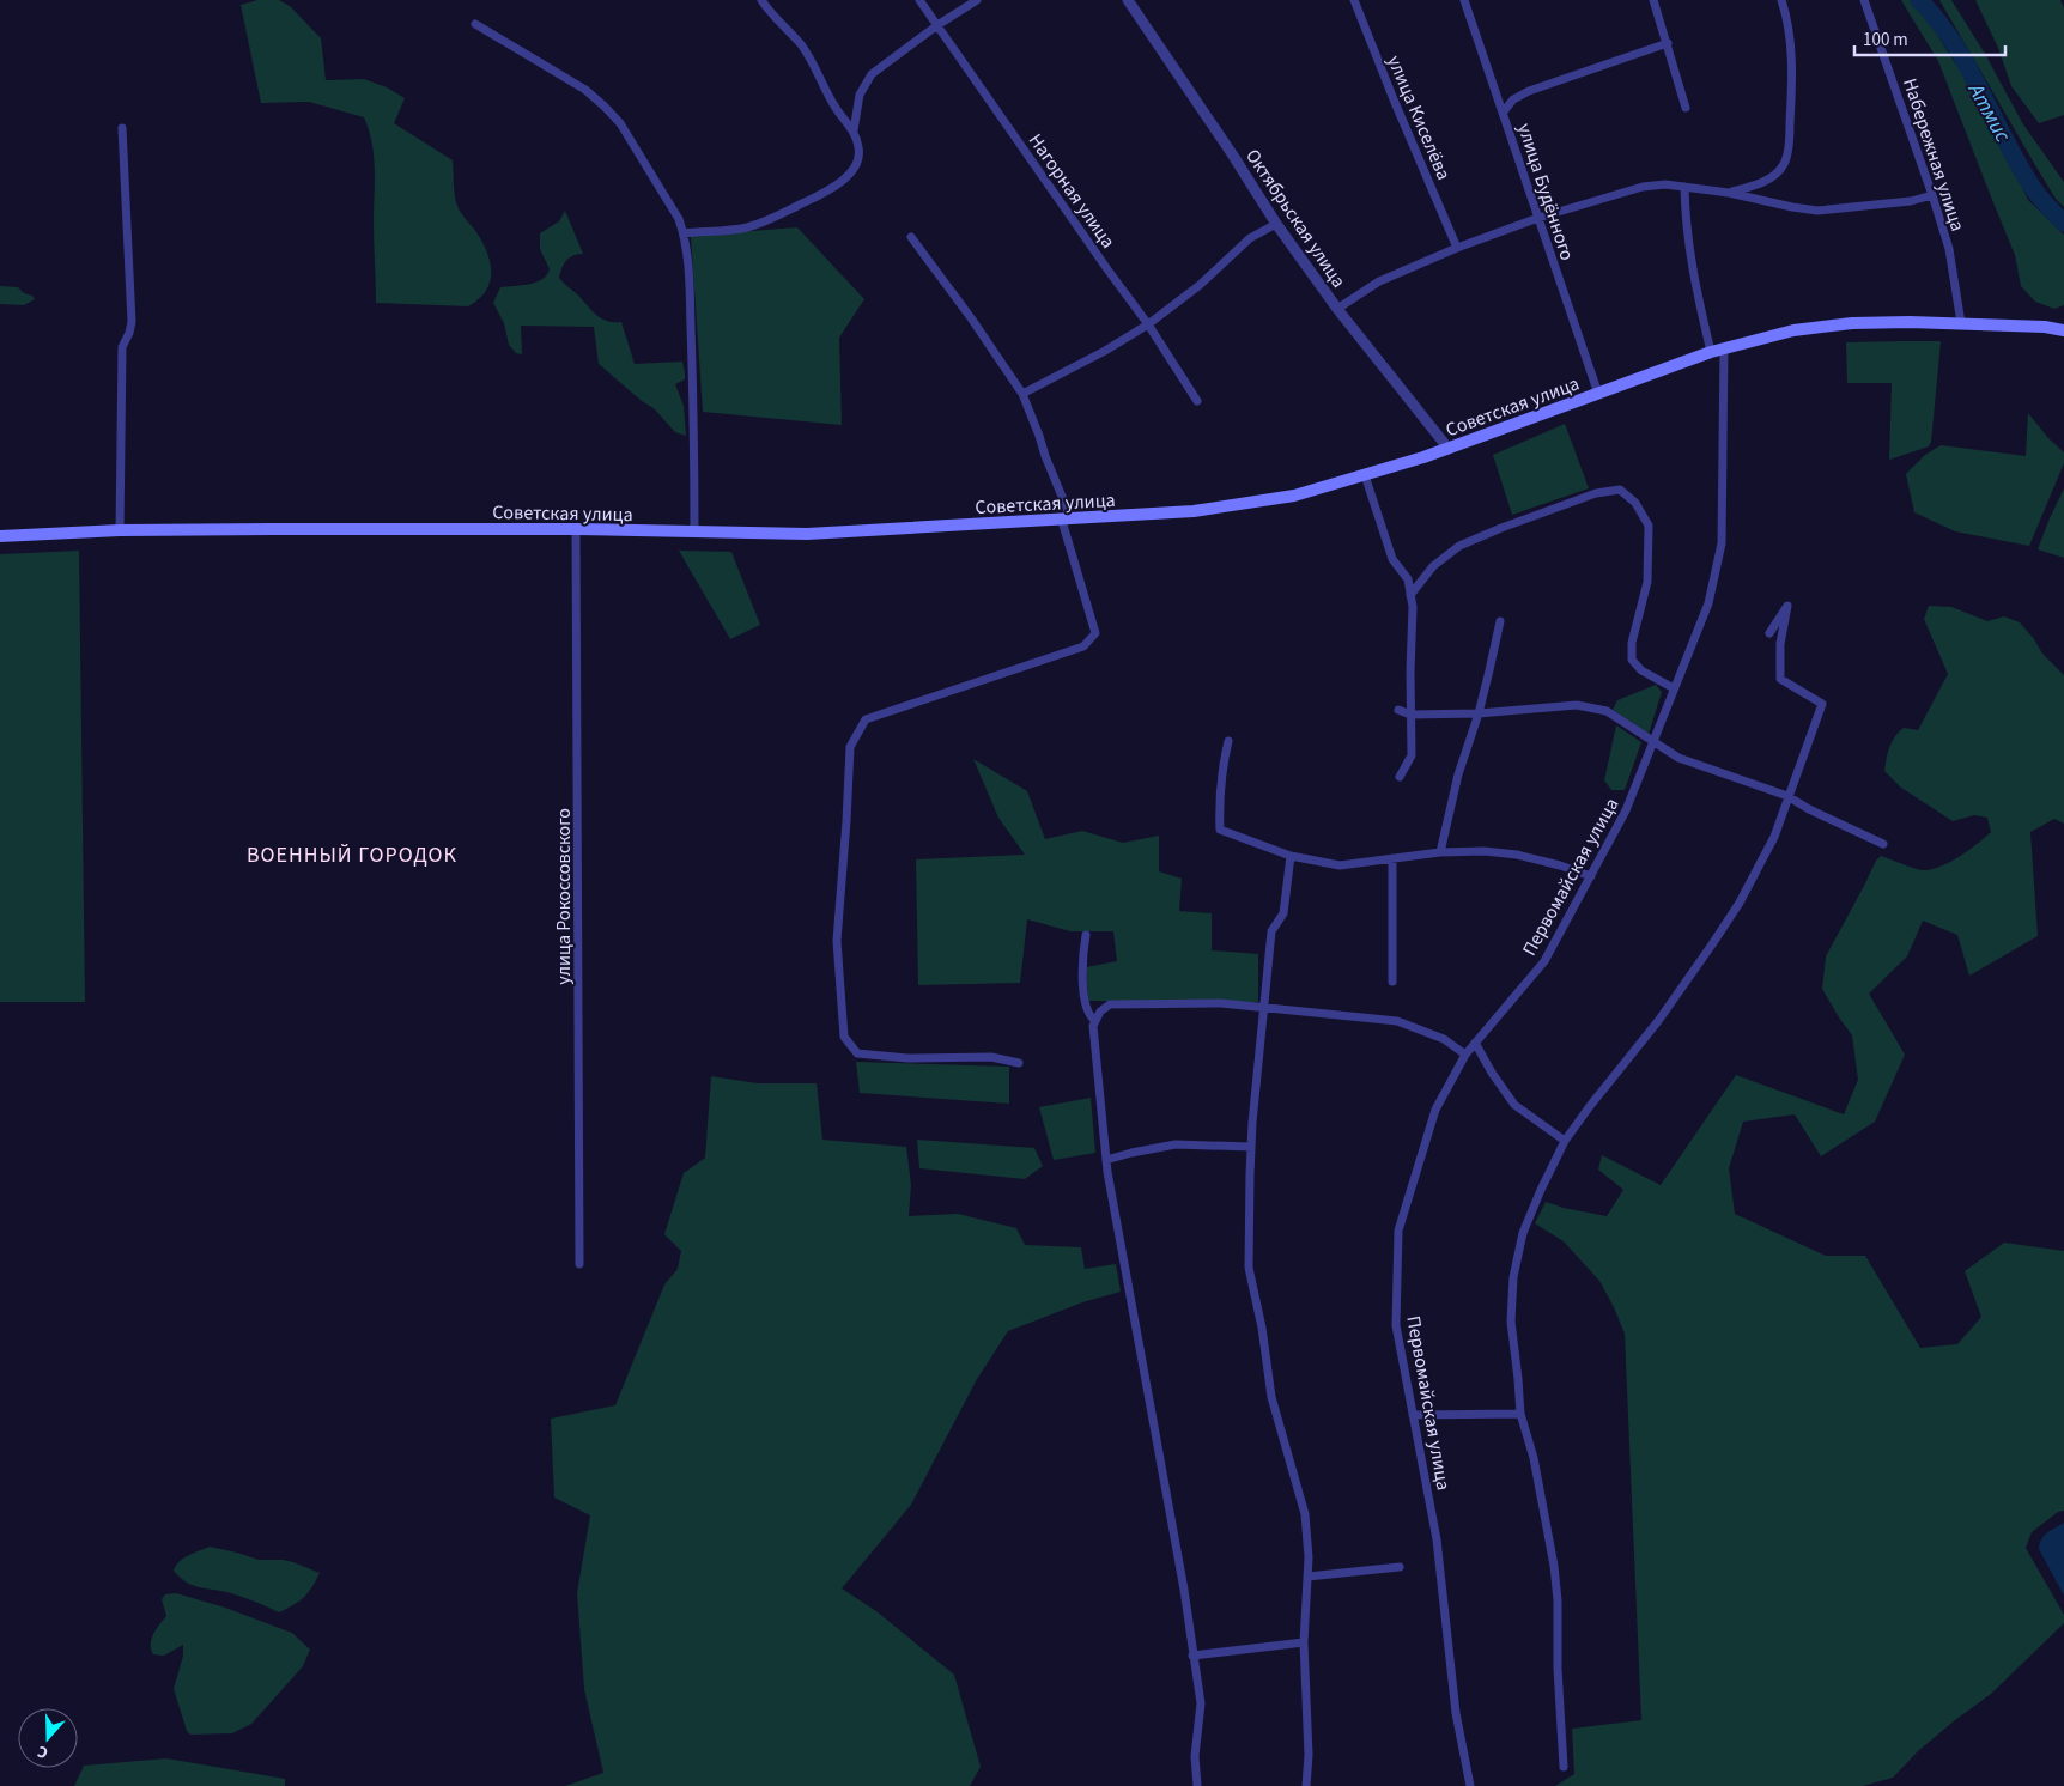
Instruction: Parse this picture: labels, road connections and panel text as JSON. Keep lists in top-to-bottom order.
{
  "streets": {
    "main road": ["Советская улица"],
    "street": [
      "улица Киселёва",
      "Набережная улица",
      "Нагорная улица",
      "улица Будённого",
      "Октябрьская улица",
      "Первомайская улица",
      "улица Рокоссовского"
    ]
  },
  "crossings": [
    ["Набережная улица", "Советская улица"],
    ["улица Будённого", "Советская улица"],
    ["Октябрьская улица", "Советская улица"],
    ["Советская улица", "Первомайская улица"],
    ["Советская улица", "улица Рокоссовского"]
  ],
  "districts": ["ВОЕННЫЙ ГОРОДОК"],
  "water": ["Атмис"],
  "scale_bar": "100 m",
  "north": "bottom"
}
